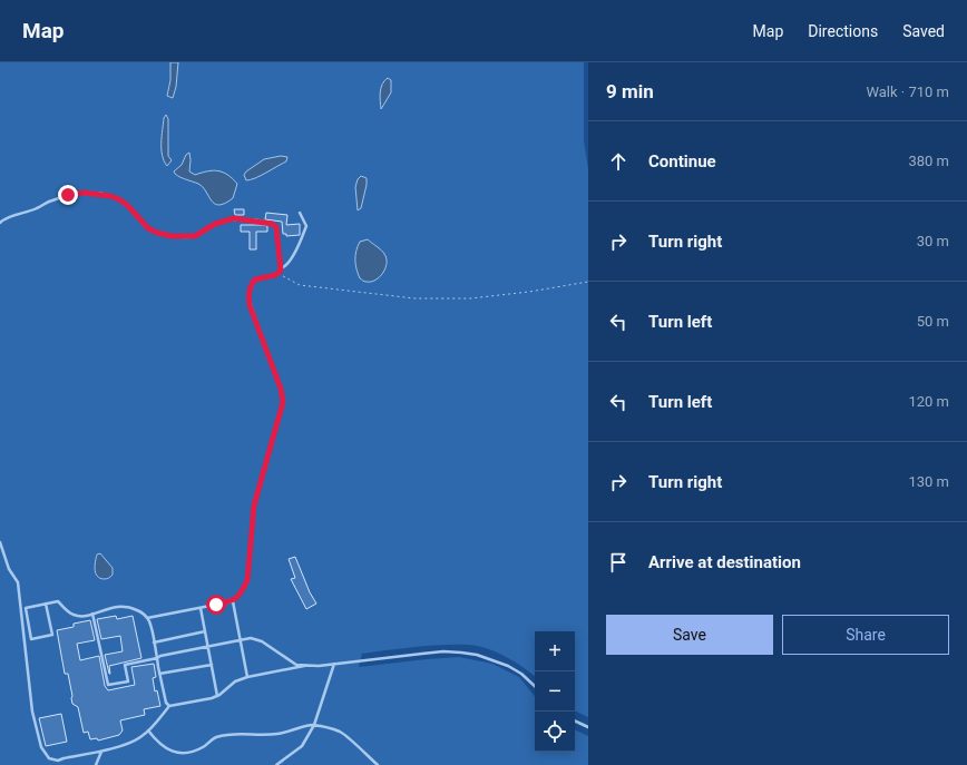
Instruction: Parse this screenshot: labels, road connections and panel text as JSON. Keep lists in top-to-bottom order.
{
  "page": {
    "header": "Map",
    "nav": ["Map", "Directions", "Saved"],
    "heading": ["9 min", "Walk · 710 m"],
    "list": [
      ["Continue", "380 m"],
      ["Turn right", "30 m"],
      ["Turn left", "50 m"],
      ["Turn left", "120 m"],
      ["Turn right", "130 m"],
      "Arrive at destination"
    ],
    "buttons": ["Save", "Share"],
    "map_buttons": ["+", "−"]
  }
}
